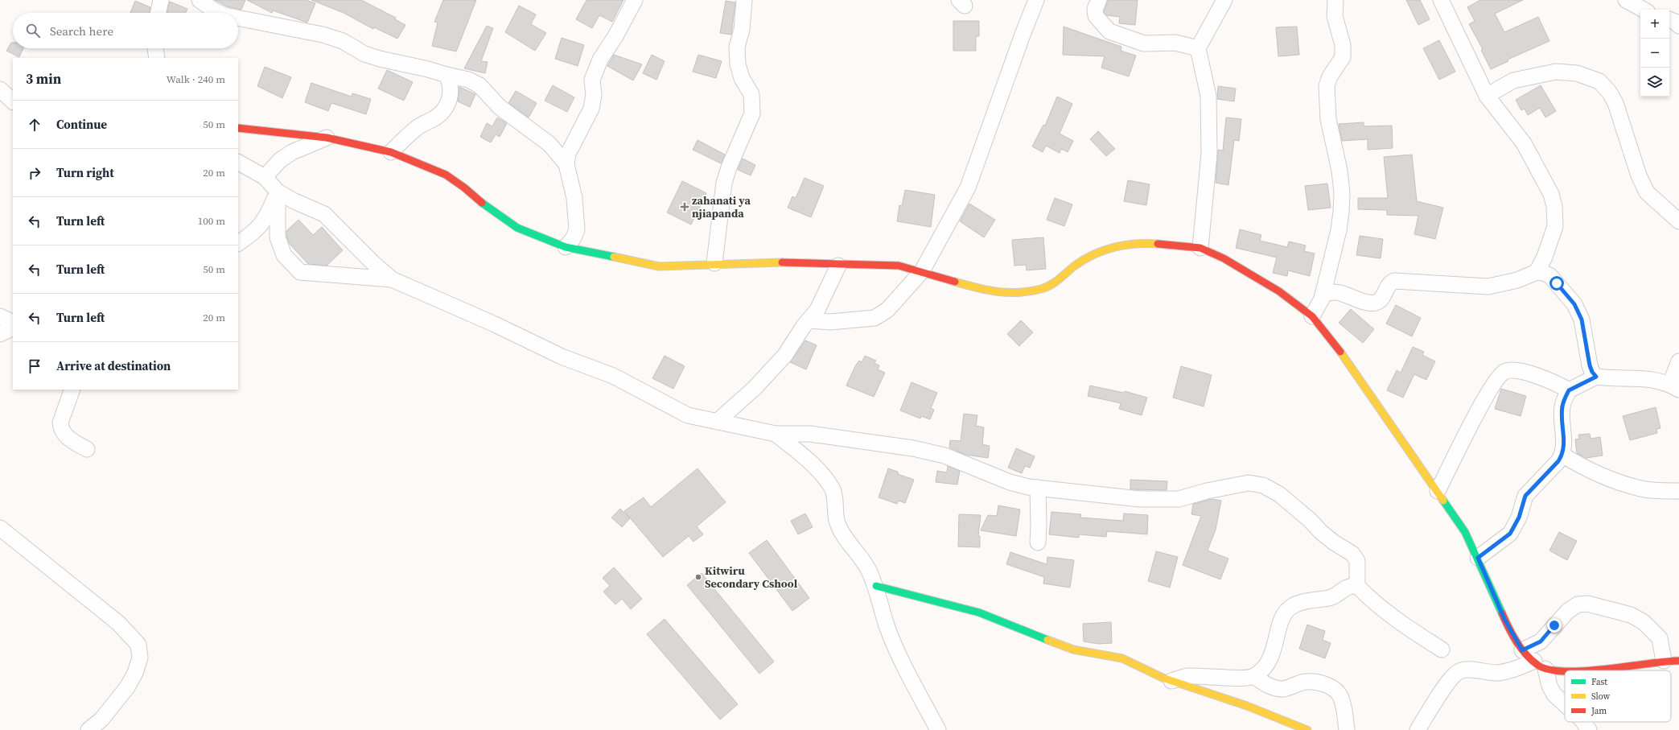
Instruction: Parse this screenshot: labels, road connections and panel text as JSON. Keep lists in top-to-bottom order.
{
  "places": {
    "health": ["zahanati ya njiapanda"],
    "other": ["Kitwiru Secondary Cshool"]
  },
  "legend": ["Fast", "Slow", "Jam"],
  "page": {
    "map_buttons": ["+", "−"],
    "search": "Search here",
    "heading": ["3 min", "Walk · 240 m"],
    "list": [
      ["Continue", "50 m"],
      ["Turn right", "20 m"],
      ["Turn left", "100 m"],
      ["Turn left", "50 m"],
      ["Turn left", "20 m"],
      "Arrive at destination"
    ]
  }
}
